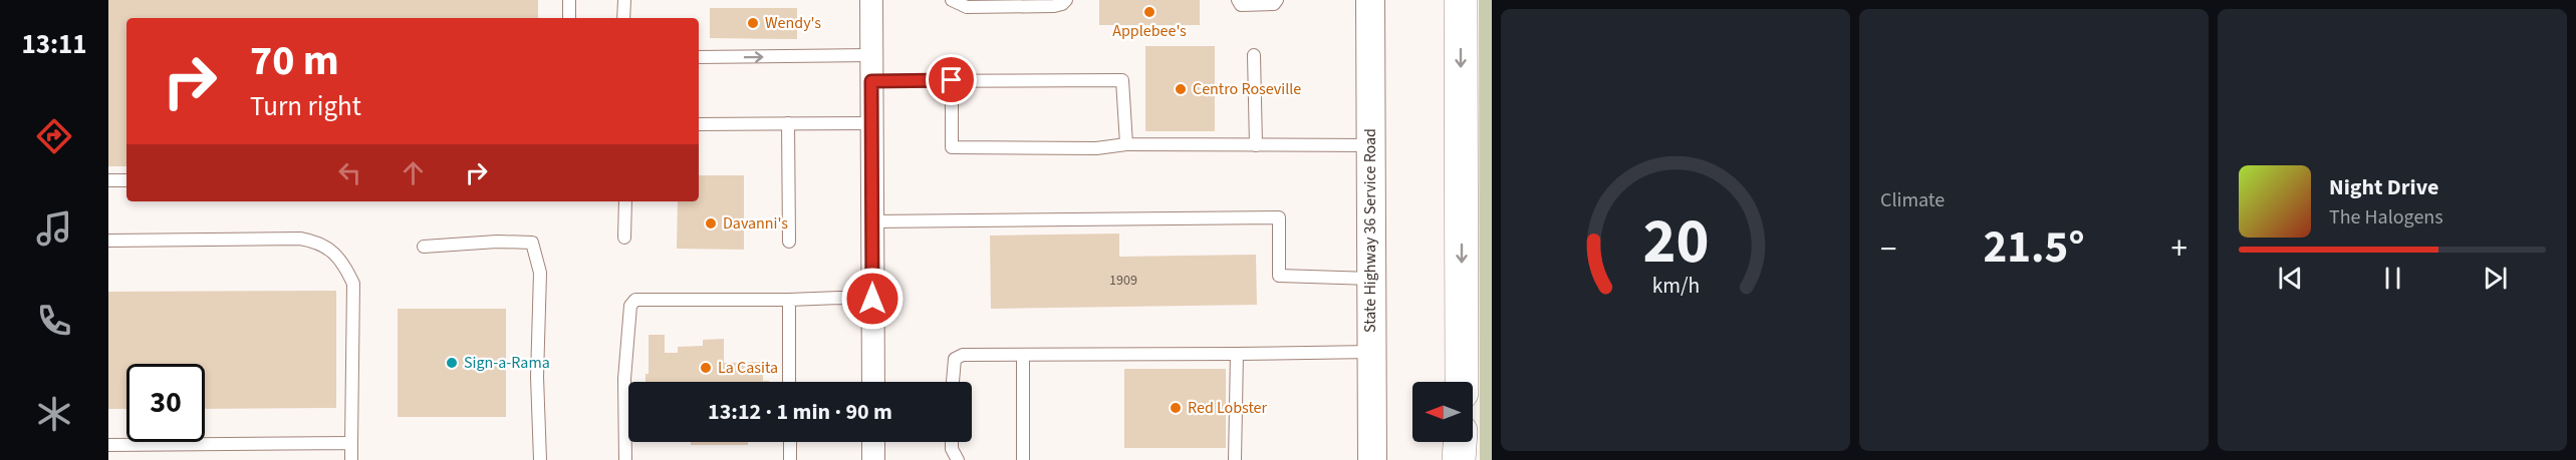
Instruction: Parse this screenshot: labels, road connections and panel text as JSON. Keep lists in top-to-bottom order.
{
  "streets": {
    "street": ["State Highway 36 Service Road"]
  },
  "places": [
    "Applebee's",
    "Wendy's",
    "Centro Roseville",
    "Davanni's",
    "Sign-a-Rama",
    "La Casita",
    "Red Lobster"
  ],
  "house_numbers": ["1909"],
  "north": "left",
  "page": {
    "tabs": "13:11",
    "tile": "Climate",
    "turn": ["70 m", "Turn right"],
    "song": ["Night Drive", "The Halogens"],
    "heat": ["−", "21.5°", "+"],
    "limit": "30",
    "trip": "13:12 · 1 min · 90 m",
    "gauge": ["20", "km/h"]
  }
}
